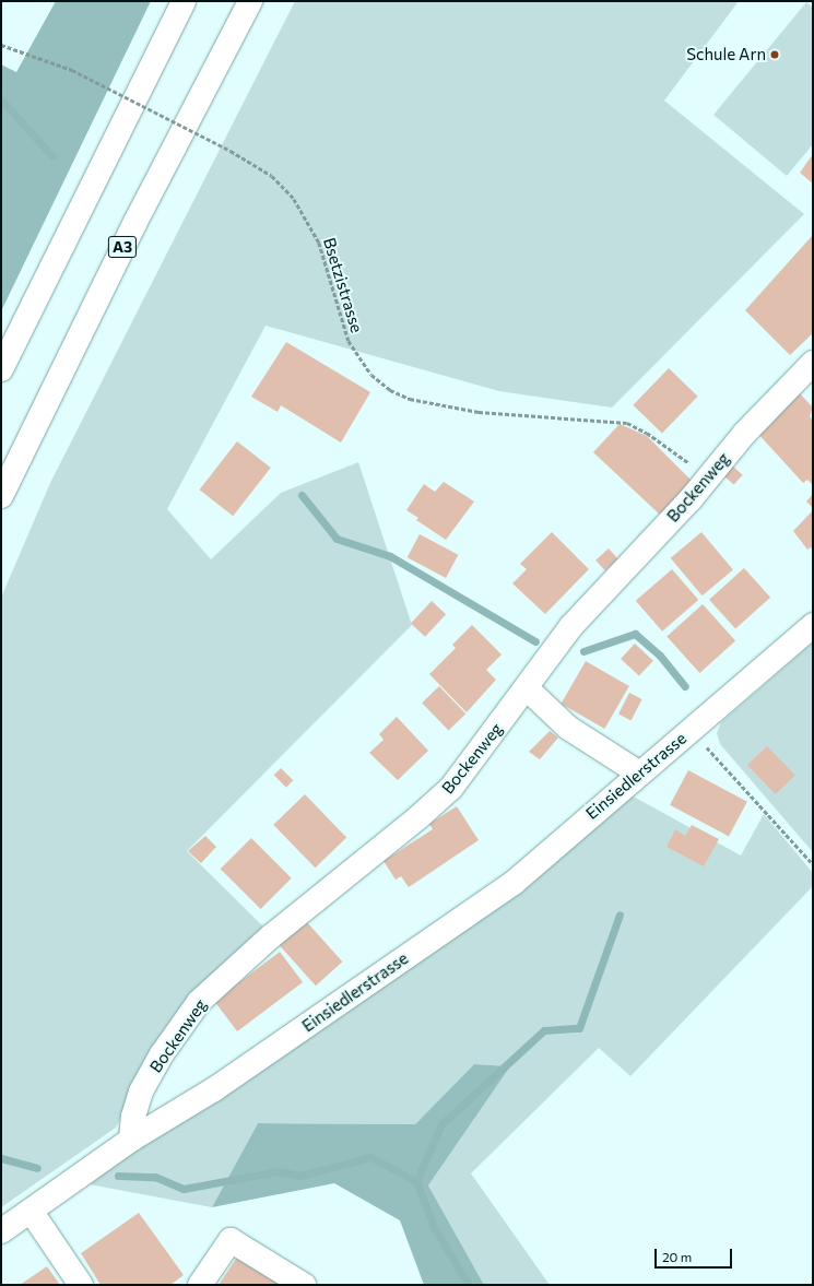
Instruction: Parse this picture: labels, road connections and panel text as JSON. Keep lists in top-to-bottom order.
{
  "streets": {
    "main road": ["A3", "Bockenweg", "Einsiedlerstrasse"],
    "path": ["Bsetzistrasse"]
  },
  "crossings": [
    ["Bsetzistrasse", "Bockenweg"],
    ["Bockenweg", "Einsiedlerstrasse"]
  ],
  "places": ["Schule Arn"],
  "scale_bar": "20 m"
}
